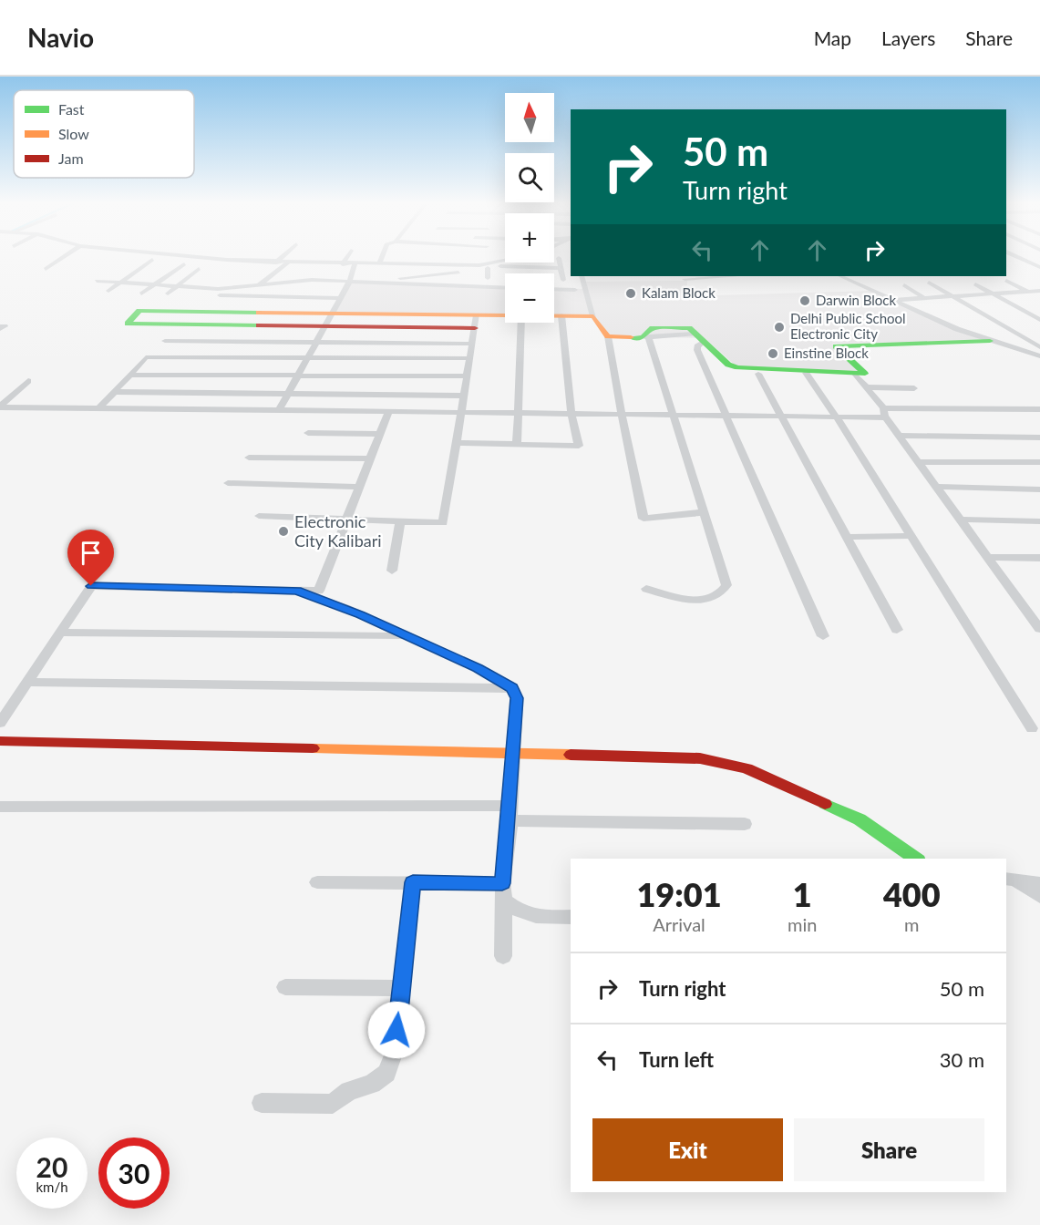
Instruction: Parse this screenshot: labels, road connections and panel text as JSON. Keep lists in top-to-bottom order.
{
  "places": [
    "Kalam Block",
    "Darwin Block",
    "Delhi Public School Electronic City",
    "Einstine Block",
    "Electronic City Kalibari"
  ],
  "legend": ["Fast", "Slow", "Jam"],
  "north": "top",
  "page": {
    "header": "Navio",
    "nav": ["Map", "Layers", "Share"],
    "map_buttons": ["+", "−"],
    "turn": ["50 m", "Turn right"],
    "eta": [
      "19:01",
      "Arrival",
      "1",
      "min",
      "400",
      "m"
    ],
    "list": [
      {
        "name": "Turn right",
        "value": "50 m"
      },
      {
        "name": "Turn left",
        "value": "30 m"
      }
    ],
    "buttons": ["Exit", "Share"],
    "speed": "20 km/h",
    "limit": "30"
  }
}
